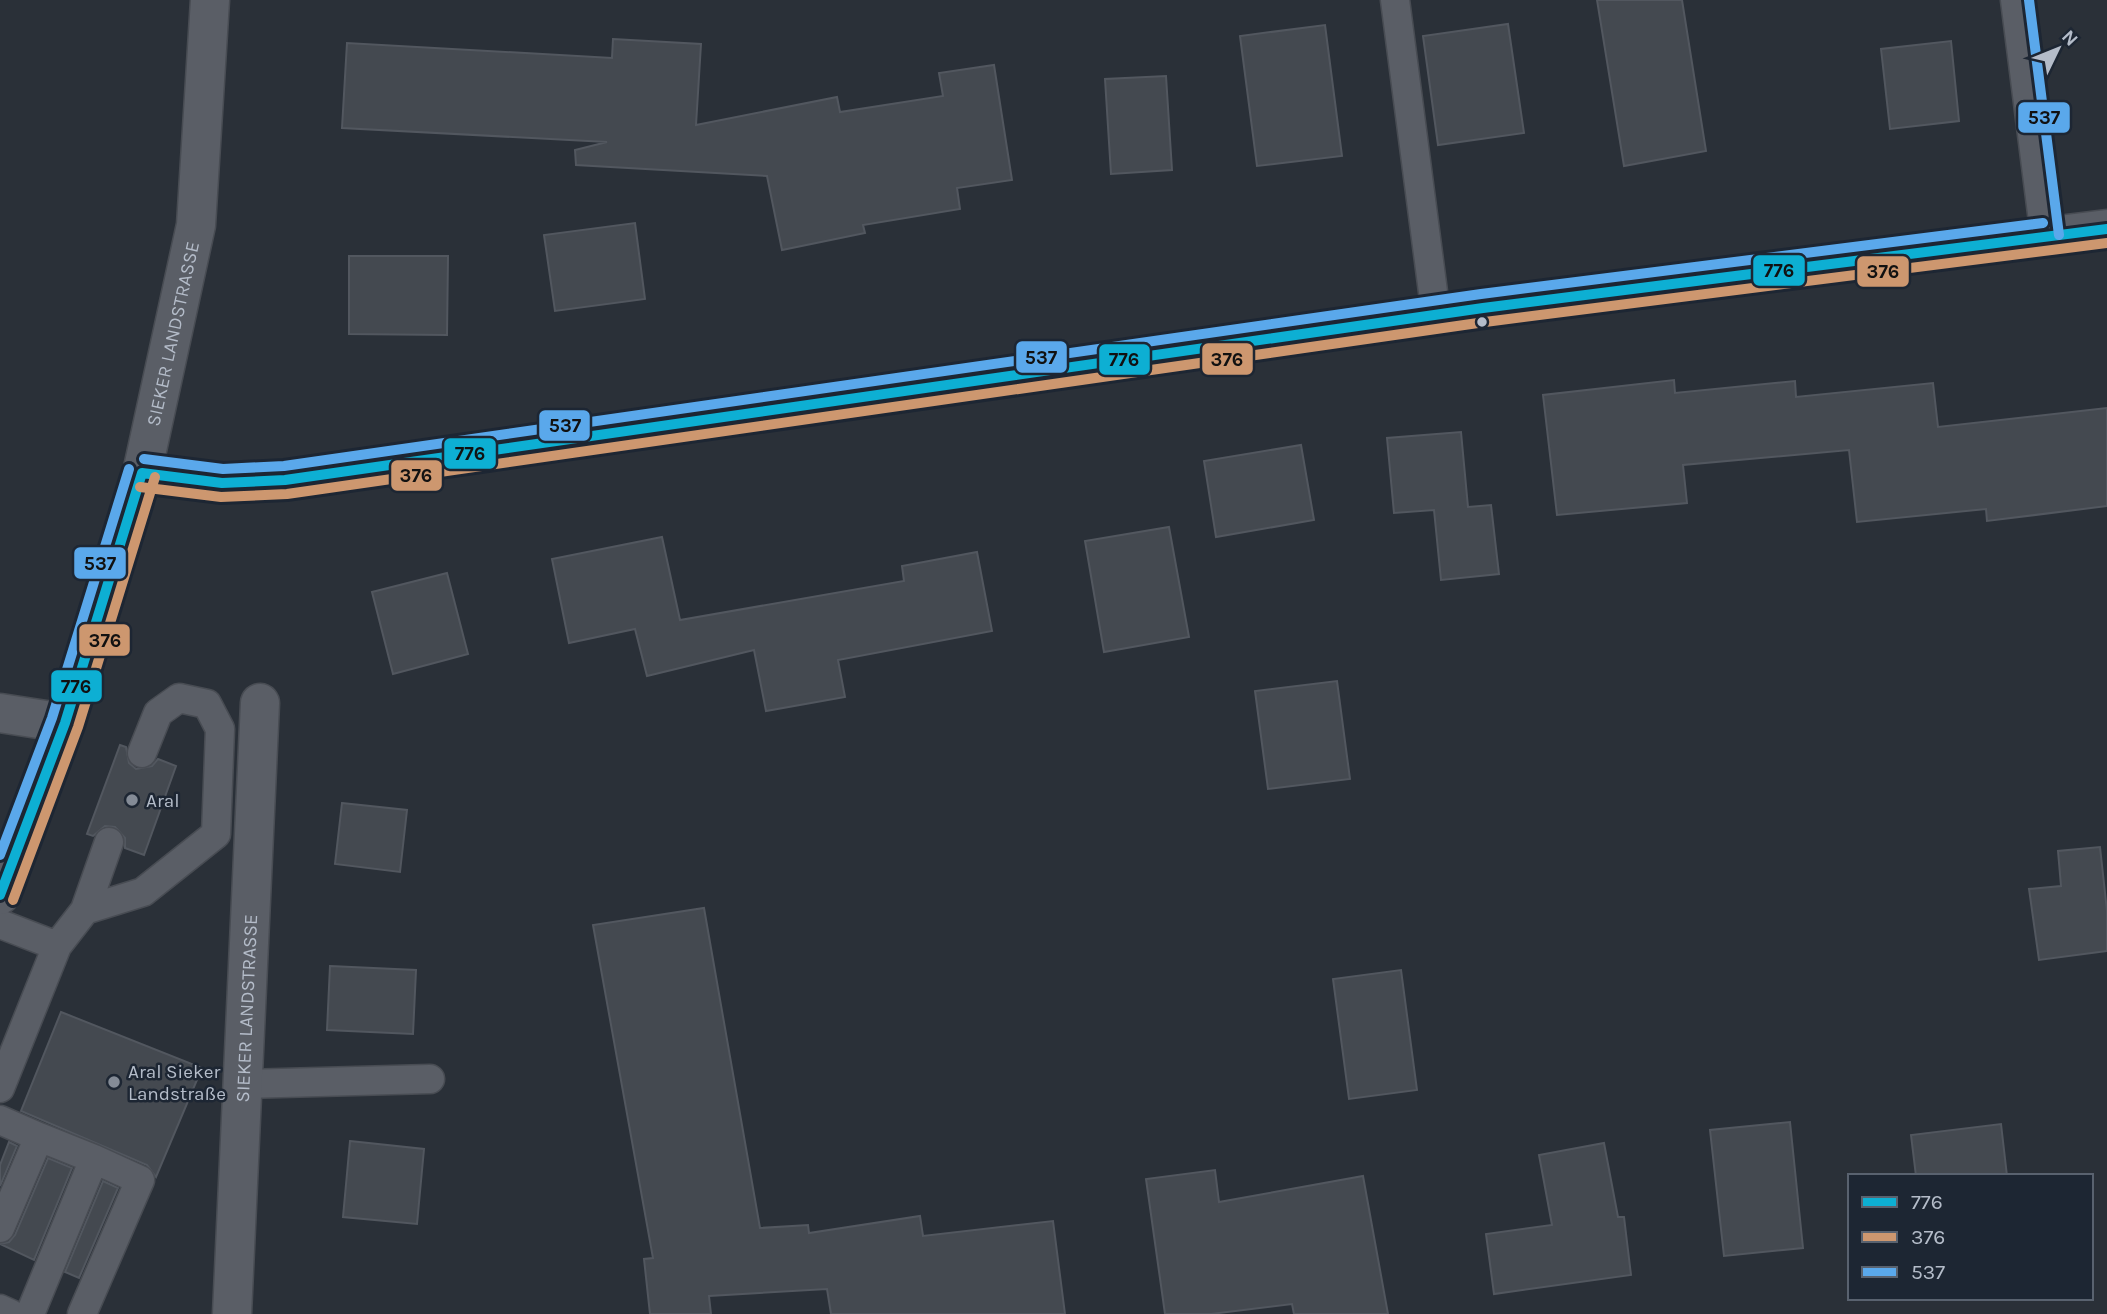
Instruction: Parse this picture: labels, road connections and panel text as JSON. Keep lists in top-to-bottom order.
{
  "streets": {
    "street": ["SIEKER LANDSTRASSE"]
  },
  "places": ["Aral", "Aral Sieker Landstraße"],
  "lines": ["transit line 537", "transit line 776", "transit line 376"],
  "legend": ["776", "376", "537"],
  "north": "top right"
}
